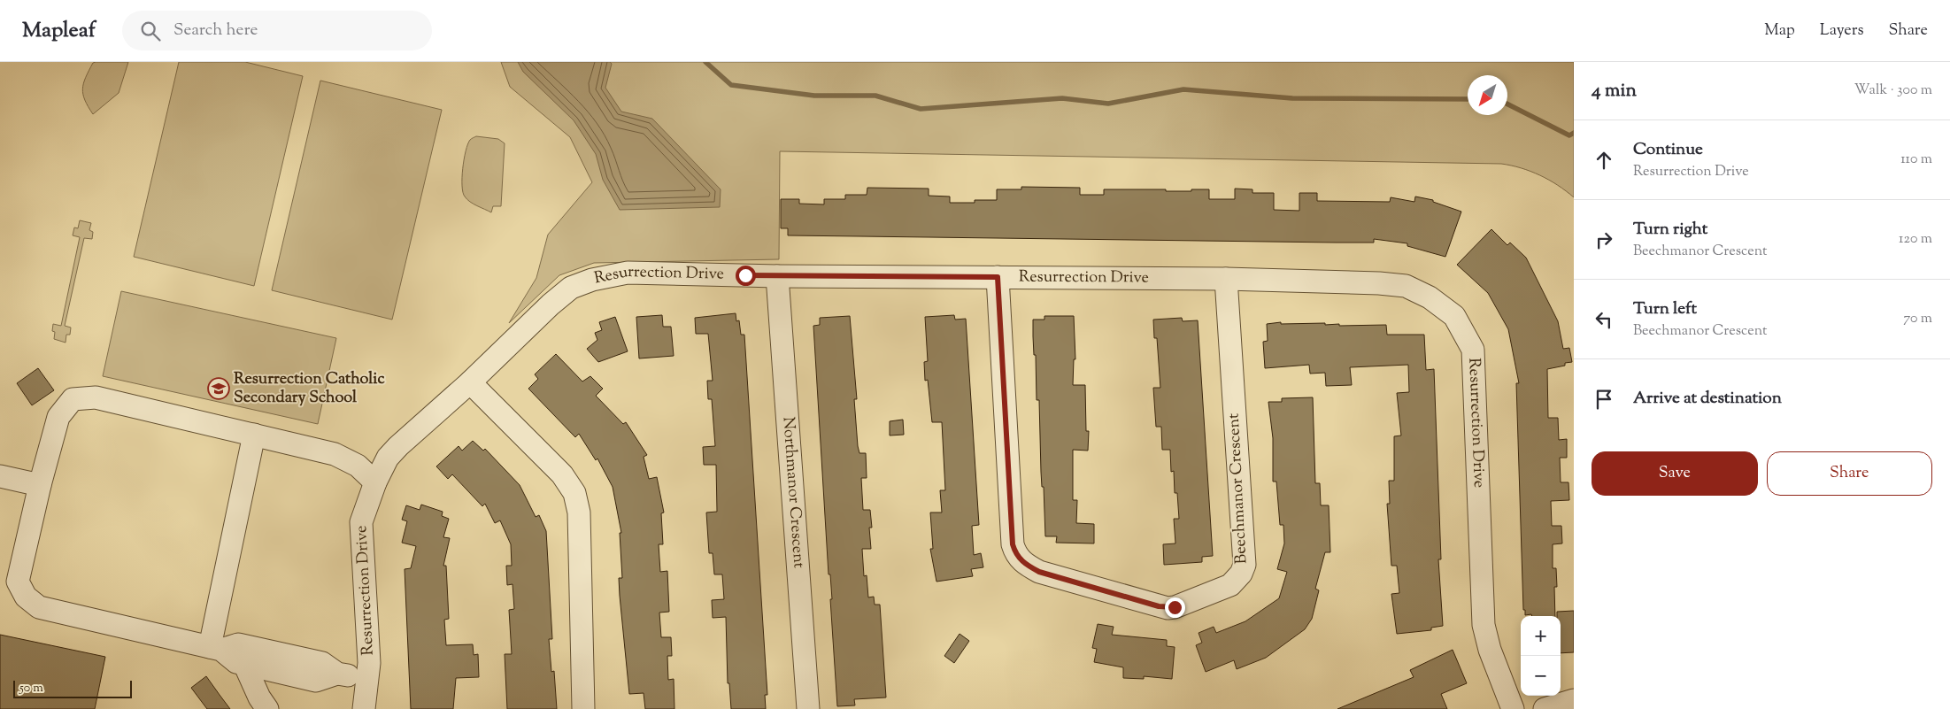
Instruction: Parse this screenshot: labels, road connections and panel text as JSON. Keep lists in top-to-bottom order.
{
  "streets": {
    "street": ["Resurrection Drive", "Beechmanor Crescent", "Northmanor Crescent"]
  },
  "crossings": [
    ["Resurrection Drive", "Beechmanor Crescent"],
    ["Resurrection Drive", "Northmanor Crescent"]
  ],
  "places": {
    "school or university": ["Resurrection Catholic Secondary School"]
  },
  "scale_bar": "50 m",
  "north": "bottom left",
  "page": {
    "header": "Mapleaf",
    "search": "Search here",
    "nav": ["Map", "Layers", "Share"],
    "heading": ["4 min", "Walk · 300 m"],
    "list": [
      ["Continue", "Resurrection Drive", "110 m"],
      ["Turn right", "Beechmanor Crescent", "120 m"],
      ["Turn left", "Beechmanor Crescent", "70 m"],
      "Arrive at destination"
    ],
    "buttons": ["Save", "Share"],
    "map_buttons": ["+", "−"],
    "scale": "50 m"
  }
}
